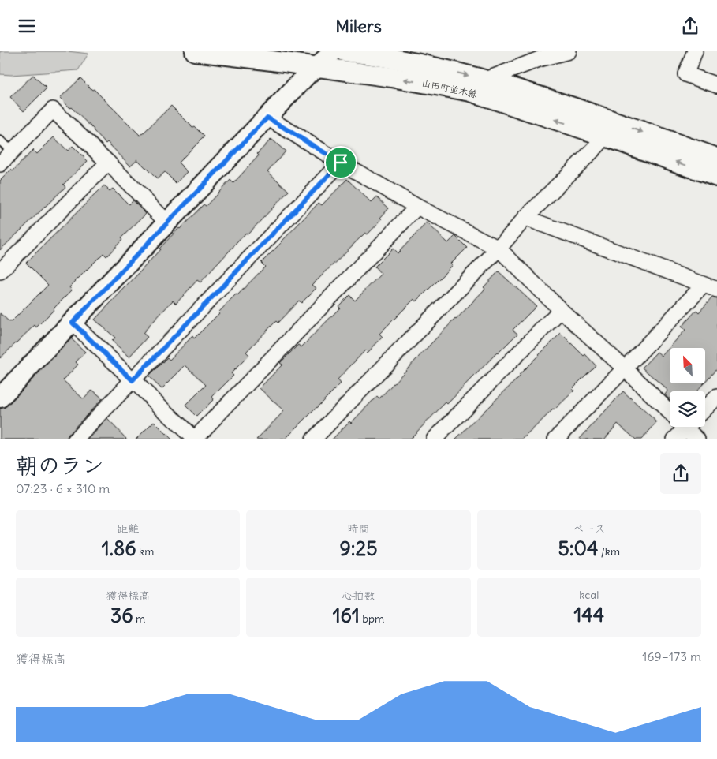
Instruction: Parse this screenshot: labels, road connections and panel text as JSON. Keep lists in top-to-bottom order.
{
  "streets": {
    "street": ["山田町並木線"]
  },
  "north": "top left",
  "page": {
    "header": "Milers",
    "heading": ["朝のラン", "07:23 · 6 × 310 m"],
    "stats": [
      ["距離", "1.86 km"],
      ["時間", "9:25"],
      ["ペース", "5:04 /km"],
      ["獲得標高", "36 m"],
      ["心拍数", "161 bpm"],
      ["kcal", "144"]
    ],
    "chart": ["獲得標高", "169–173 m"]
  }
}
